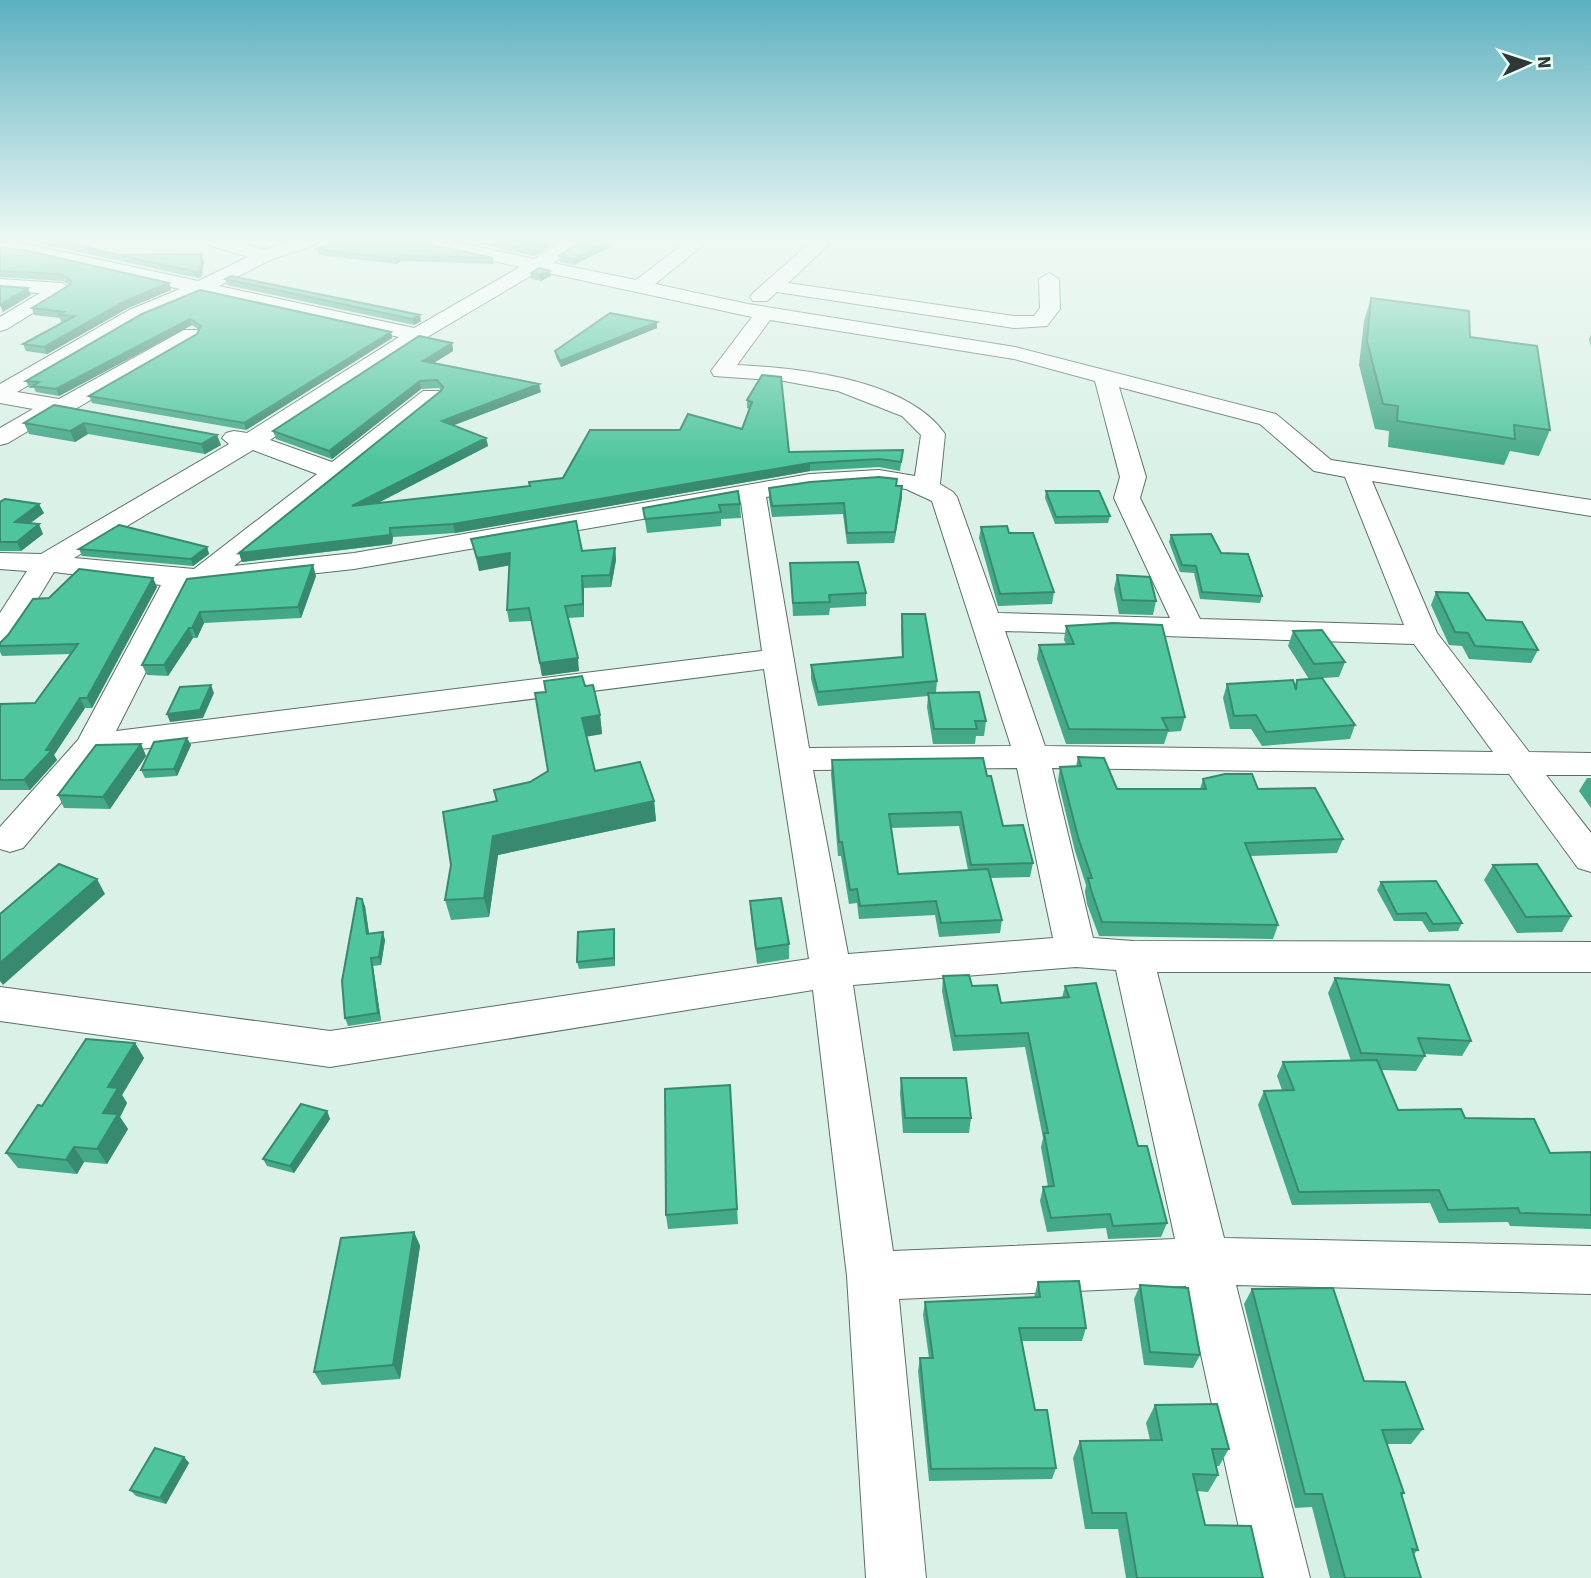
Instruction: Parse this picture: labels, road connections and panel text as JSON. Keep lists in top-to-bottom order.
{
  "north": "right"
}
